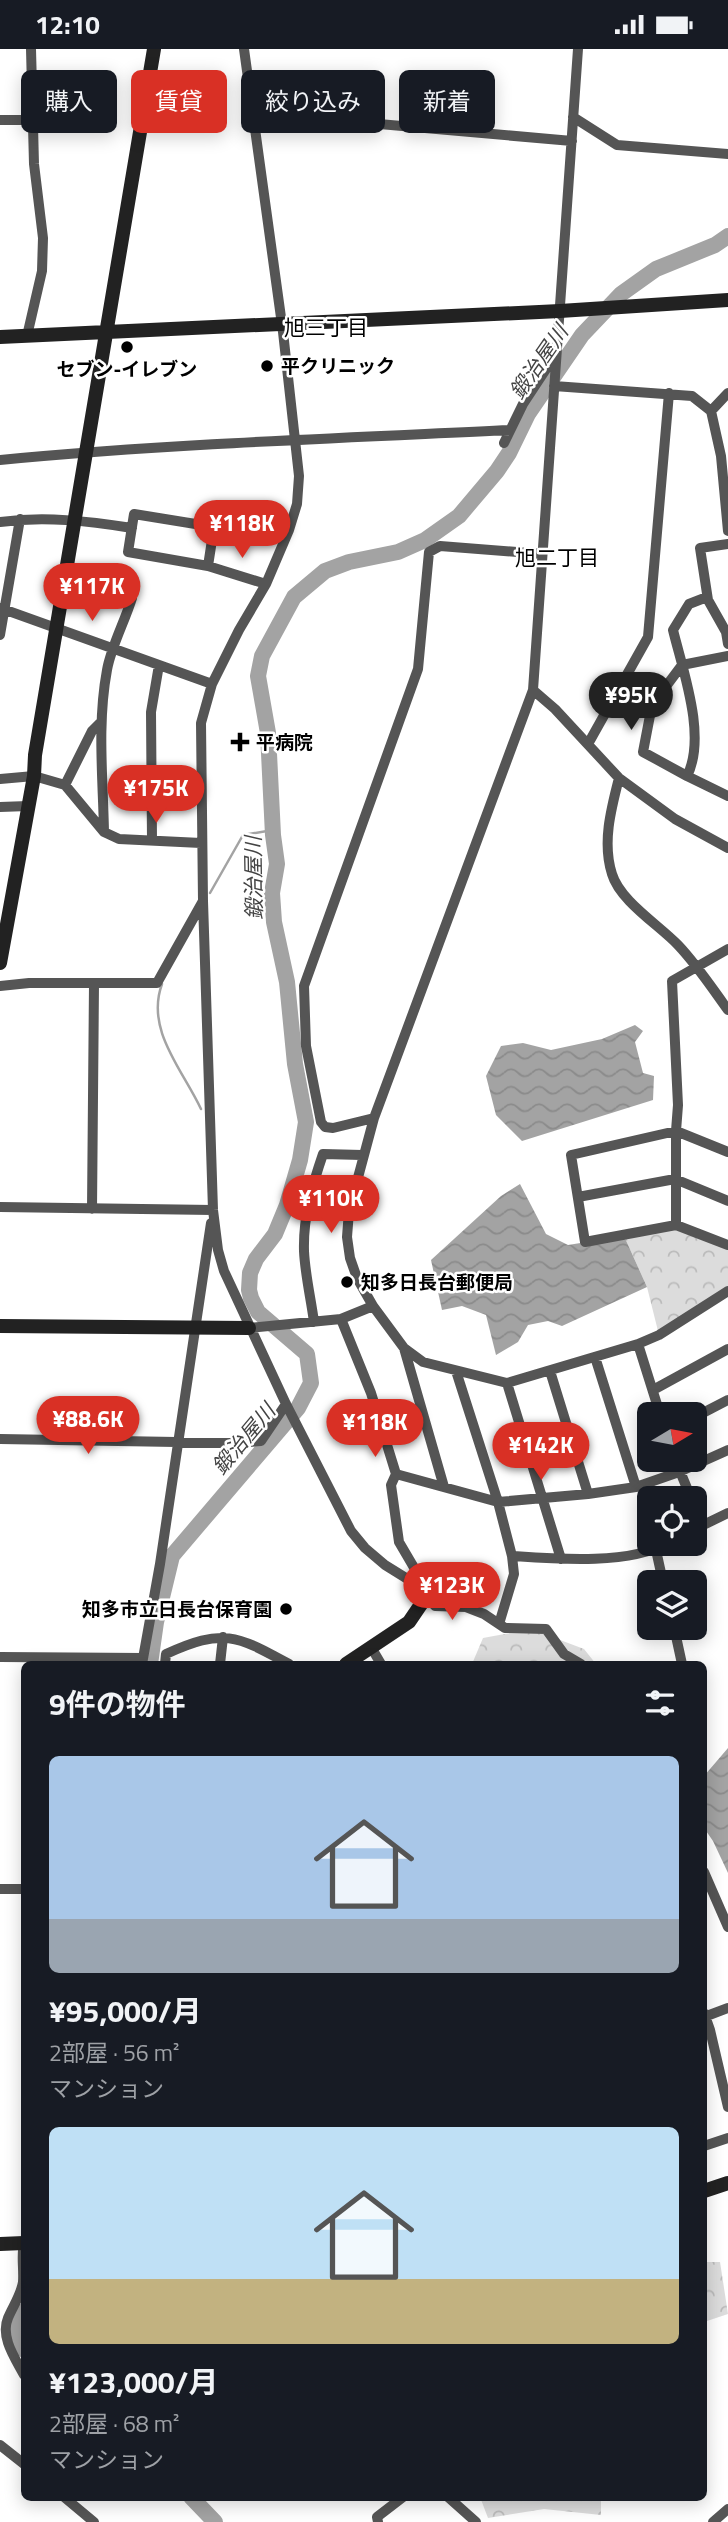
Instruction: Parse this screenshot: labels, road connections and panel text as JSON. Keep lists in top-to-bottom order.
{
  "districts": ["旭三丁目", "旭二丁目"],
  "water": ["鍛治屋川"],
  "places": {
    "other": [
      "セブン-イレブン",
      "平クリニック",
      "知多日長台郵便局",
      "知多市立日長台保育園"
    ],
    "health": ["平病院"]
  },
  "north": "right",
  "page": {
    "status": "12:10",
    "chip": [
      "購入",
      "賃貸",
      "絞り込み",
      "新着"
    ],
    "price": [
      "¥118K",
      "¥117K",
      "¥95K",
      "¥175K",
      "¥110K",
      "¥88.6K",
      "¥118K",
      "¥142K",
      "¥123K"
    ],
    "heading": "9件の物件",
    "list": [
      {
        "name": "¥95,000/月",
        "note": "2部屋 · 56 m² · マンション"
      },
      {
        "name": "¥123,000/月",
        "note": "2部屋 · 68 m² · マンション"
      }
    ]
  }
}
